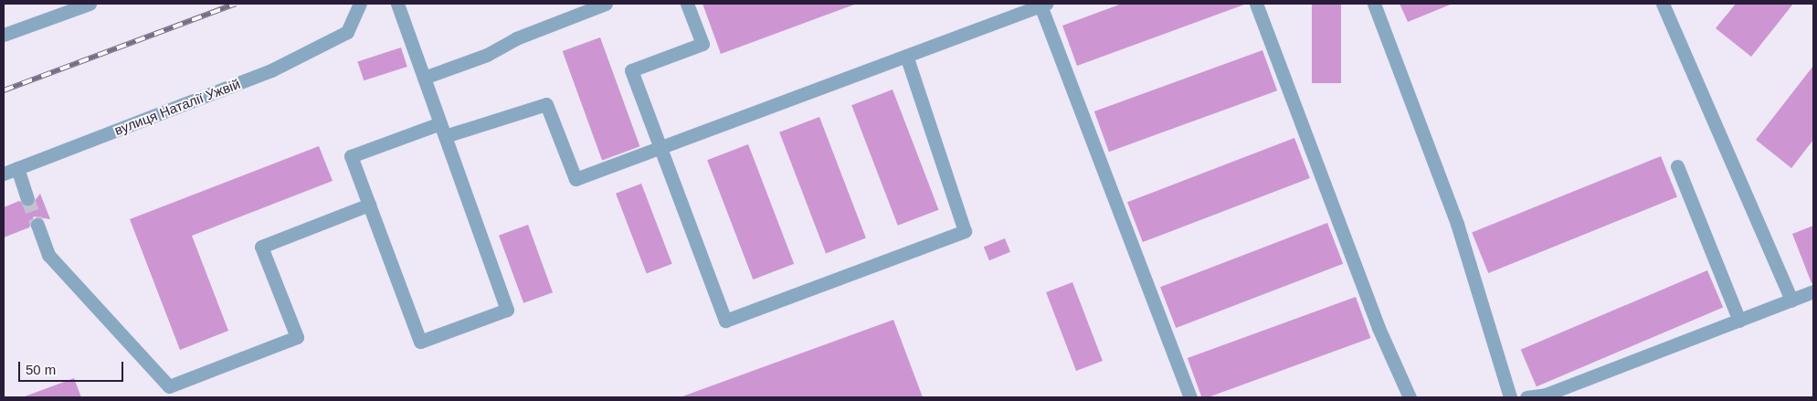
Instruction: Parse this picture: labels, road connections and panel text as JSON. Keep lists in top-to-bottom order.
{
  "streets": {
    "street": ["вулиця Наталії Ужвій"]
  },
  "scale_bar": "50 m"
}
